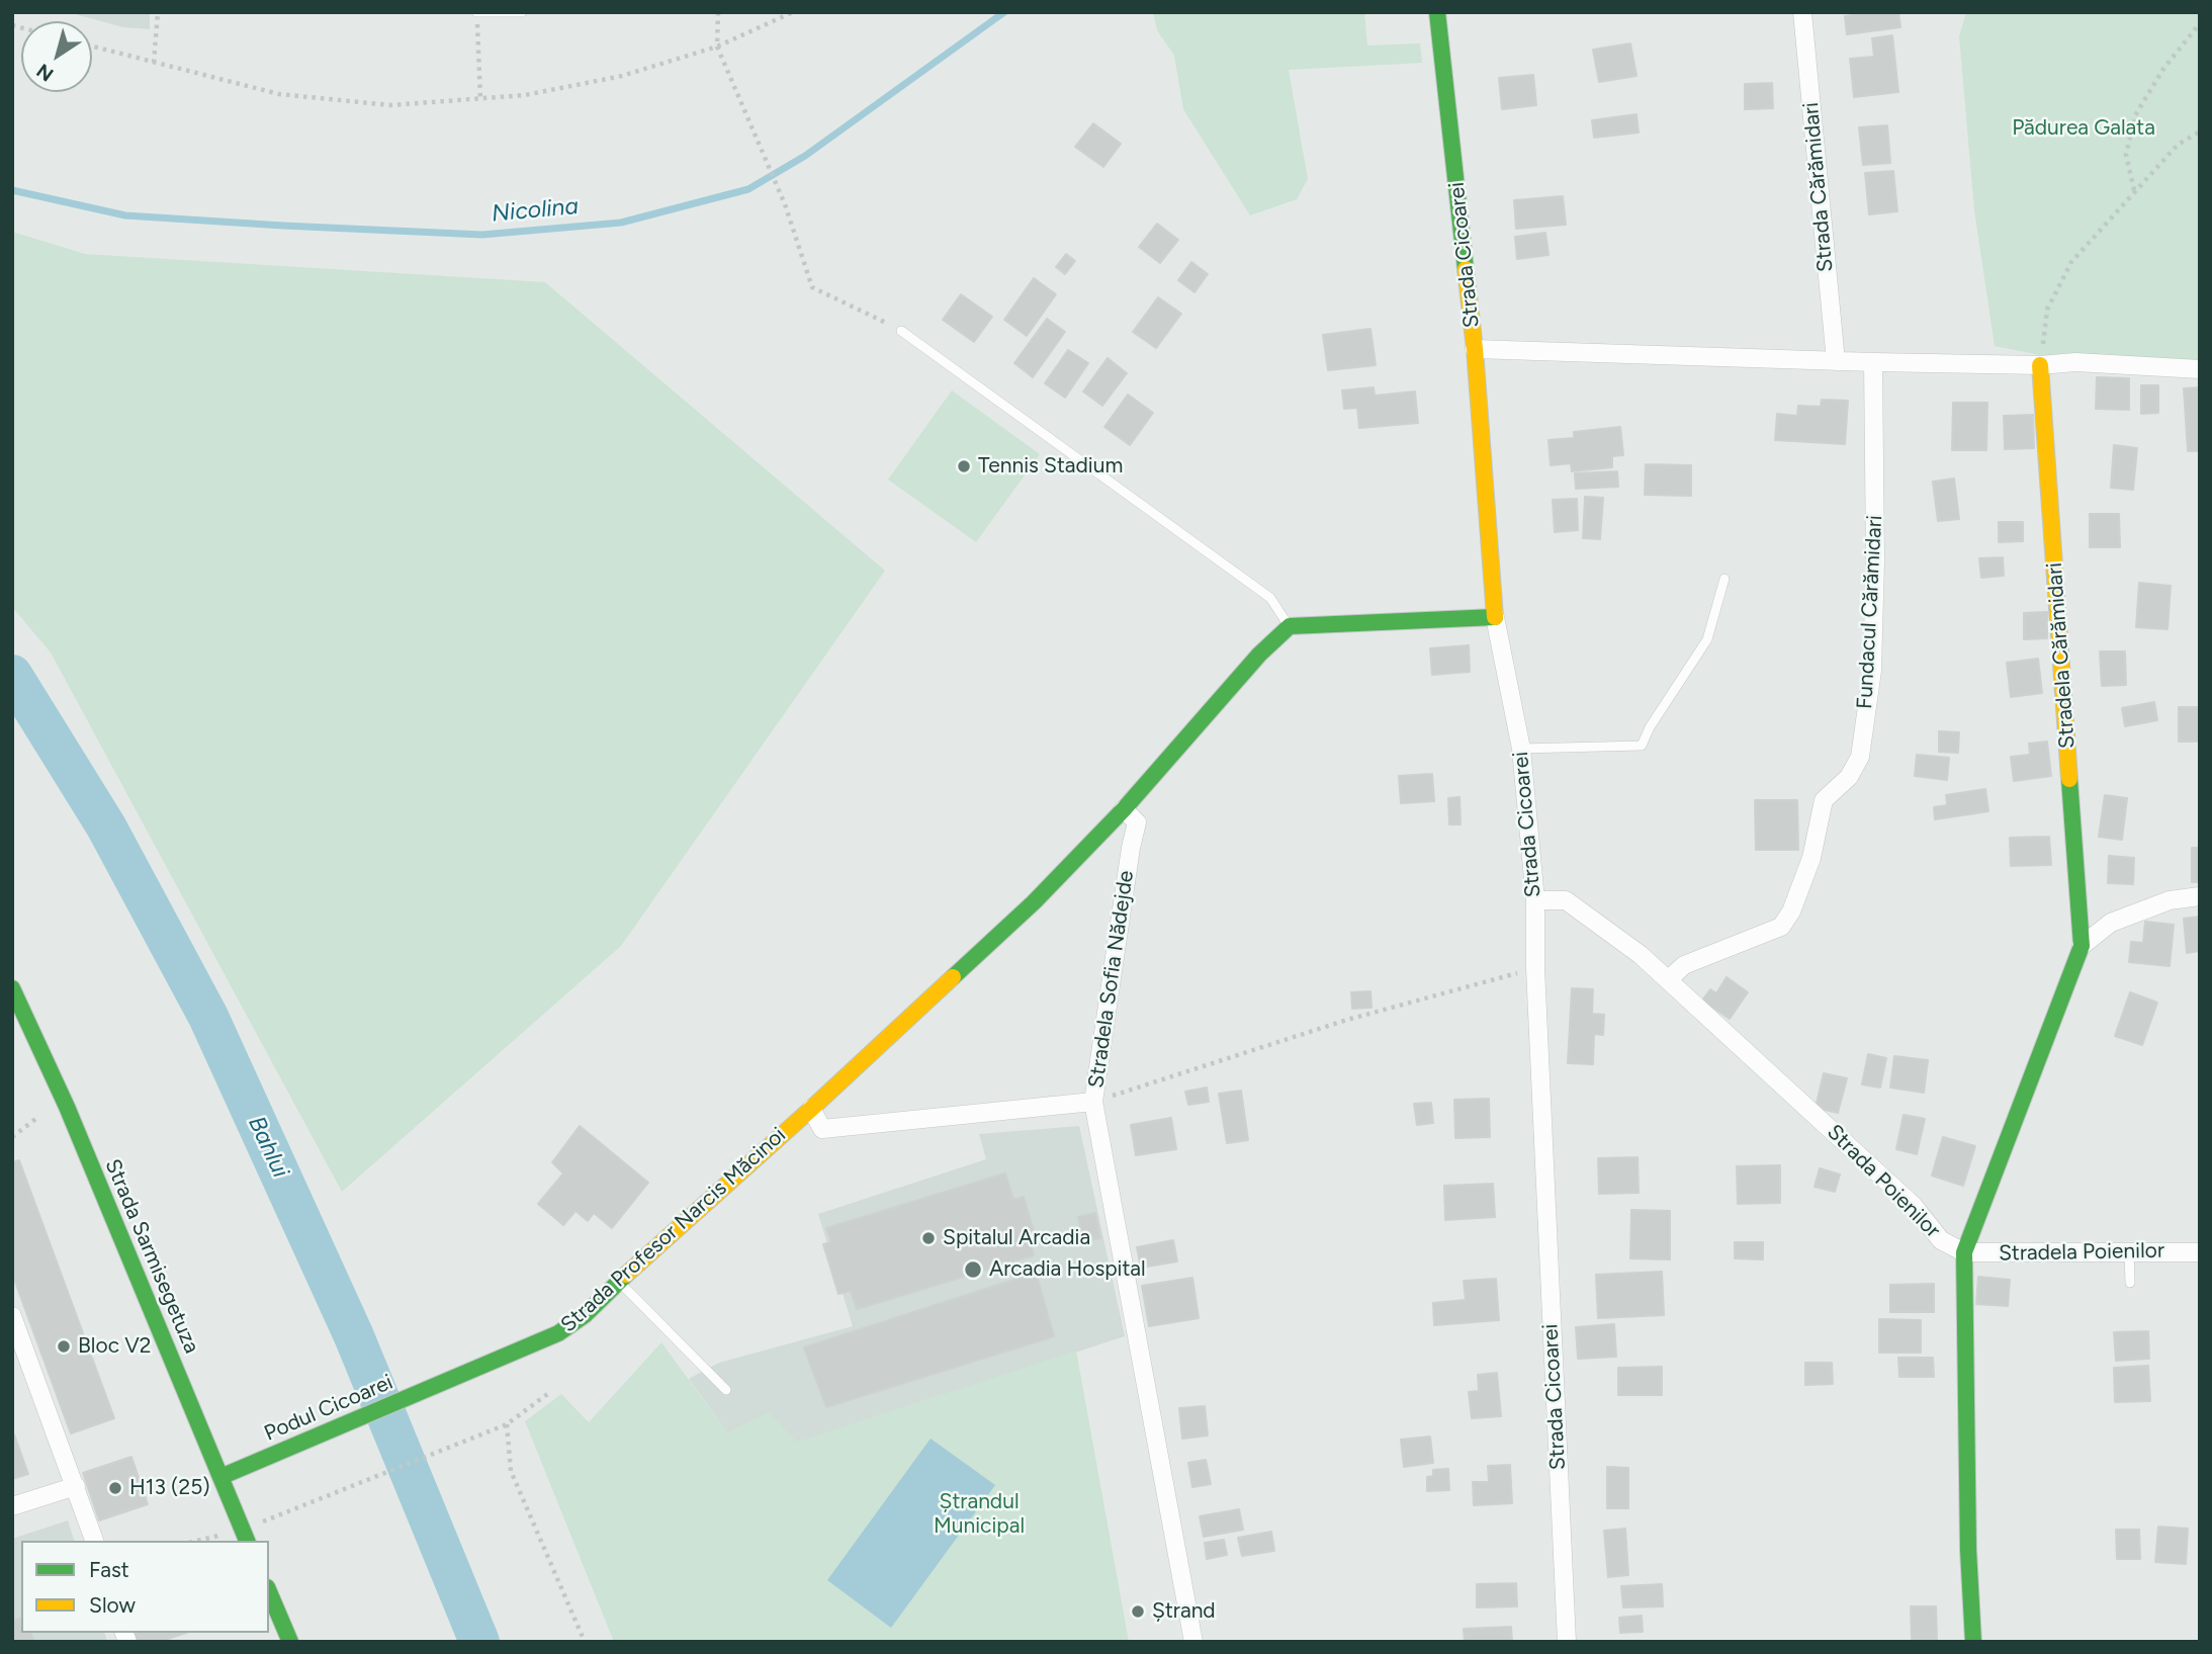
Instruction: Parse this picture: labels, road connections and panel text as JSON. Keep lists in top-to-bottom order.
{
  "streets": {
    "street": [
      "Strada Cărămidari",
      "Strada Cicoarei",
      "Fundacul Cărămidari",
      "Stradela Cărămidari",
      "Stradela Sofia Nădejde",
      "Strada Poienilor",
      "Strada Profesor Narcis Măcinoi",
      "Stradela Poienilor",
      "Strada Sarmisegetuza",
      "Podul Cicoarei"
    ]
  },
  "crossings": [
    ["Strada Cicoarei", "Strada Poienilor"],
    ["Fundacul Cărămidari", "Strada Poienilor"],
    ["Stradela Cărămidari", "Strada Poienilor"],
    ["Stradela Cărămidari", "Stradela Poienilor"],
    ["Stradela Sofia Nădejde", "Strada Profesor Narcis Măcinoi"],
    ["Strada Poienilor", "Stradela Poienilor"],
    ["Strada Profesor Narcis Măcinoi", "Podul Cicoarei"],
    ["Strada Sarmisegetuza", "Podul Cicoarei"]
  ],
  "water": ["Nicolina", "Bahlui"],
  "parks": ["Pădurea Galata", "Ștrandul Municipal"],
  "places": [
    "Tennis Stadium",
    "Spitalul Arcadia",
    "Arcadia Hospital",
    "Bloc V2",
    "H13 (25)",
    "Ștrand"
  ],
  "legend": ["Fast", "Slow"],
  "north": "bottom left"
}
